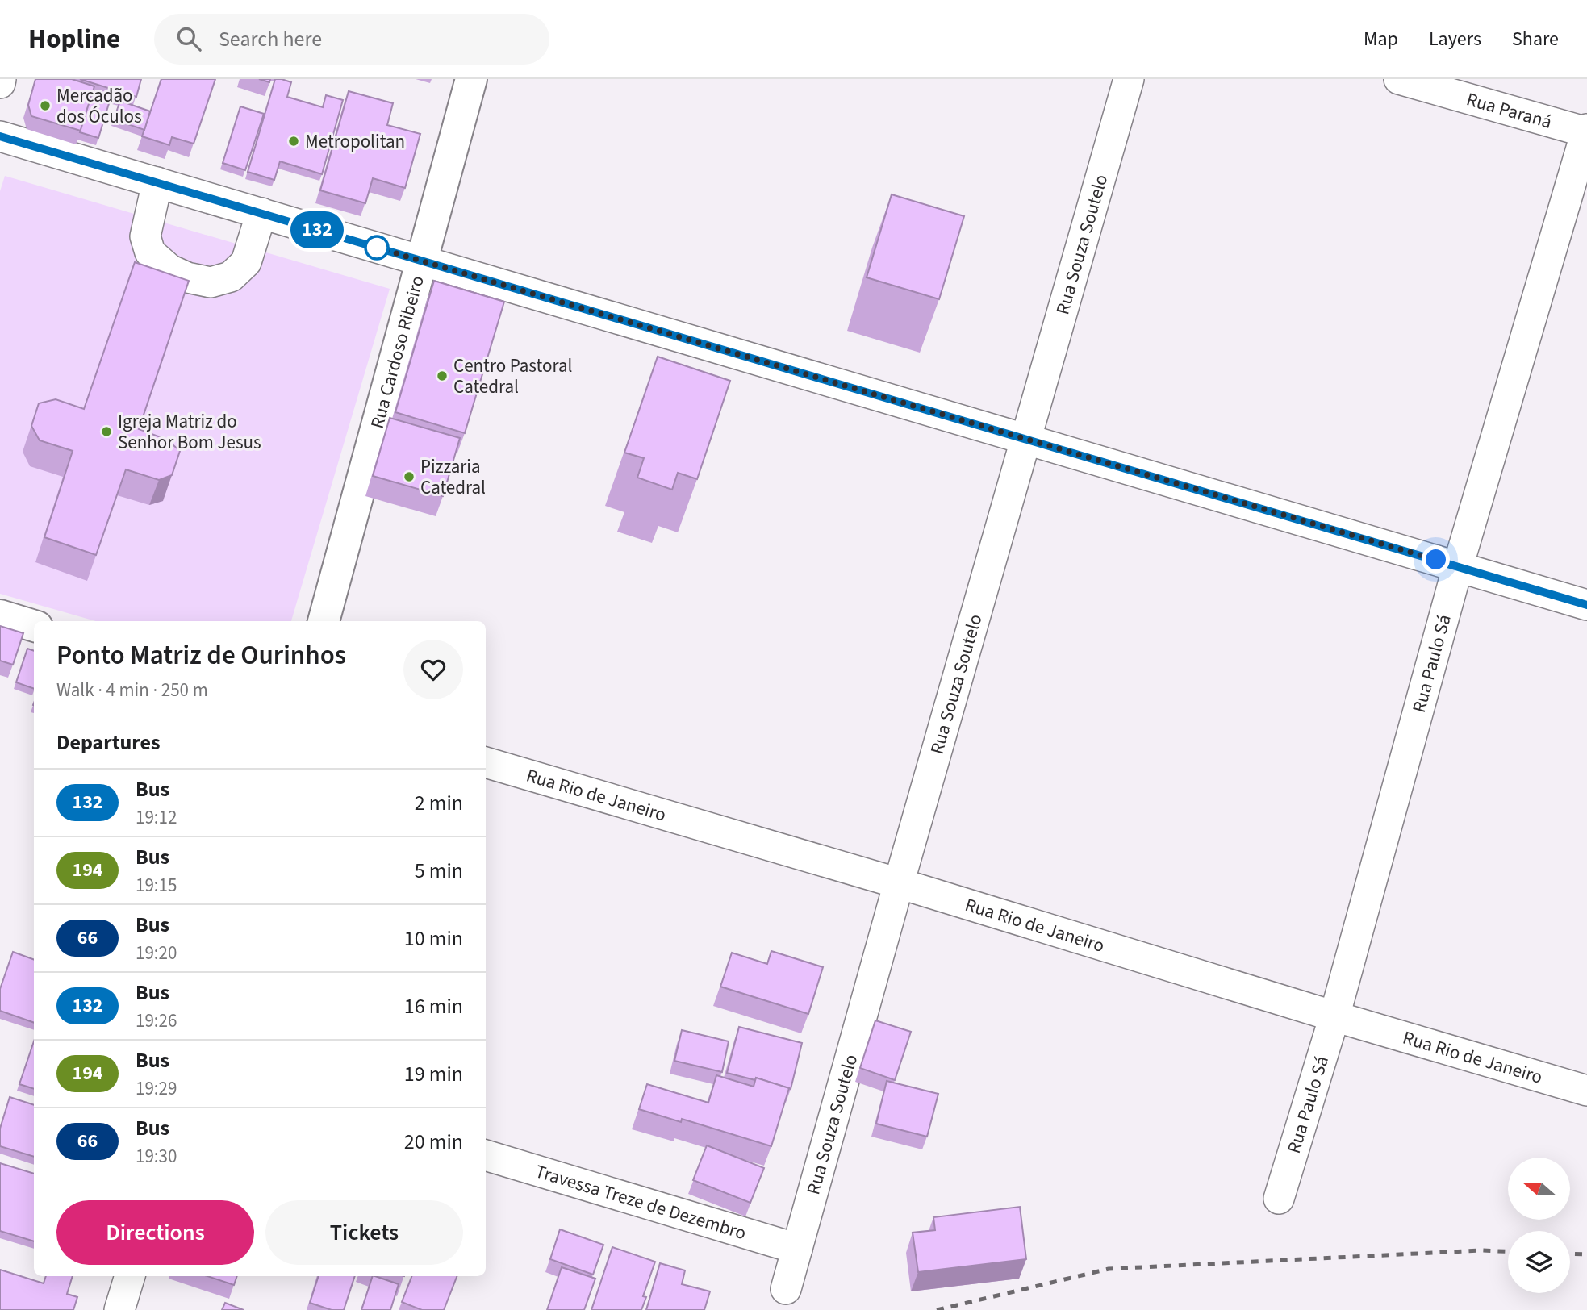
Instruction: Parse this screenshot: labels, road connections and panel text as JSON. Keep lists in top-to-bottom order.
{
  "streets": {
    "street": [
      "Rua Paraná",
      "Rua Souza Soutelo",
      "Rua Cardoso Ribeiro",
      "Rua Paulo Sá",
      "Rua Rio de Janeiro",
      "Travessa Treze de Dezembro"
    ]
  },
  "crossings": [
    ["Rua Paraná", "Rua Paulo Sá"],
    ["Rua Souza Soutelo", "Rua Rio de Janeiro"],
    ["Rua Souza Soutelo", "Travessa Treze de Dezembro"],
    ["Rua Paulo Sá", "Rua Rio de Janeiro"]
  ],
  "places": [
    "Mercadão dos Óculos",
    "Metropolitan",
    "Centro Pastoral Catedral",
    "Igreja Matriz do Senhor Bom Jesus",
    "Pizzaria Catedral"
  ],
  "lines": ["bus line 132"],
  "north": "left",
  "page": {
    "header": "Hopline",
    "search": "Search here",
    "nav": ["Map", "Layers", "Share"],
    "on_map": "132",
    "heading": [
      ["Ponto Matriz de Ourinhos", "Walk · 4 min · 250 m"],
      "Departures"
    ],
    "list": [
      {
        "mark": "132",
        "name": "Bus",
        "note": "19:12",
        "value": "2 min"
      },
      {
        "mark": "194",
        "name": "Bus",
        "note": "19:15",
        "value": "5 min"
      },
      {
        "mark": "66",
        "name": "Bus",
        "note": "19:20",
        "value": "10 min"
      },
      {
        "mark": "132",
        "name": "Bus",
        "note": "19:26",
        "value": "16 min"
      },
      {
        "mark": "194",
        "name": "Bus",
        "note": "19:29",
        "value": "19 min"
      },
      {
        "mark": "66",
        "name": "Bus",
        "note": "19:30",
        "value": "20 min"
      }
    ],
    "buttons": ["Directions", "Tickets"]
  }
}
